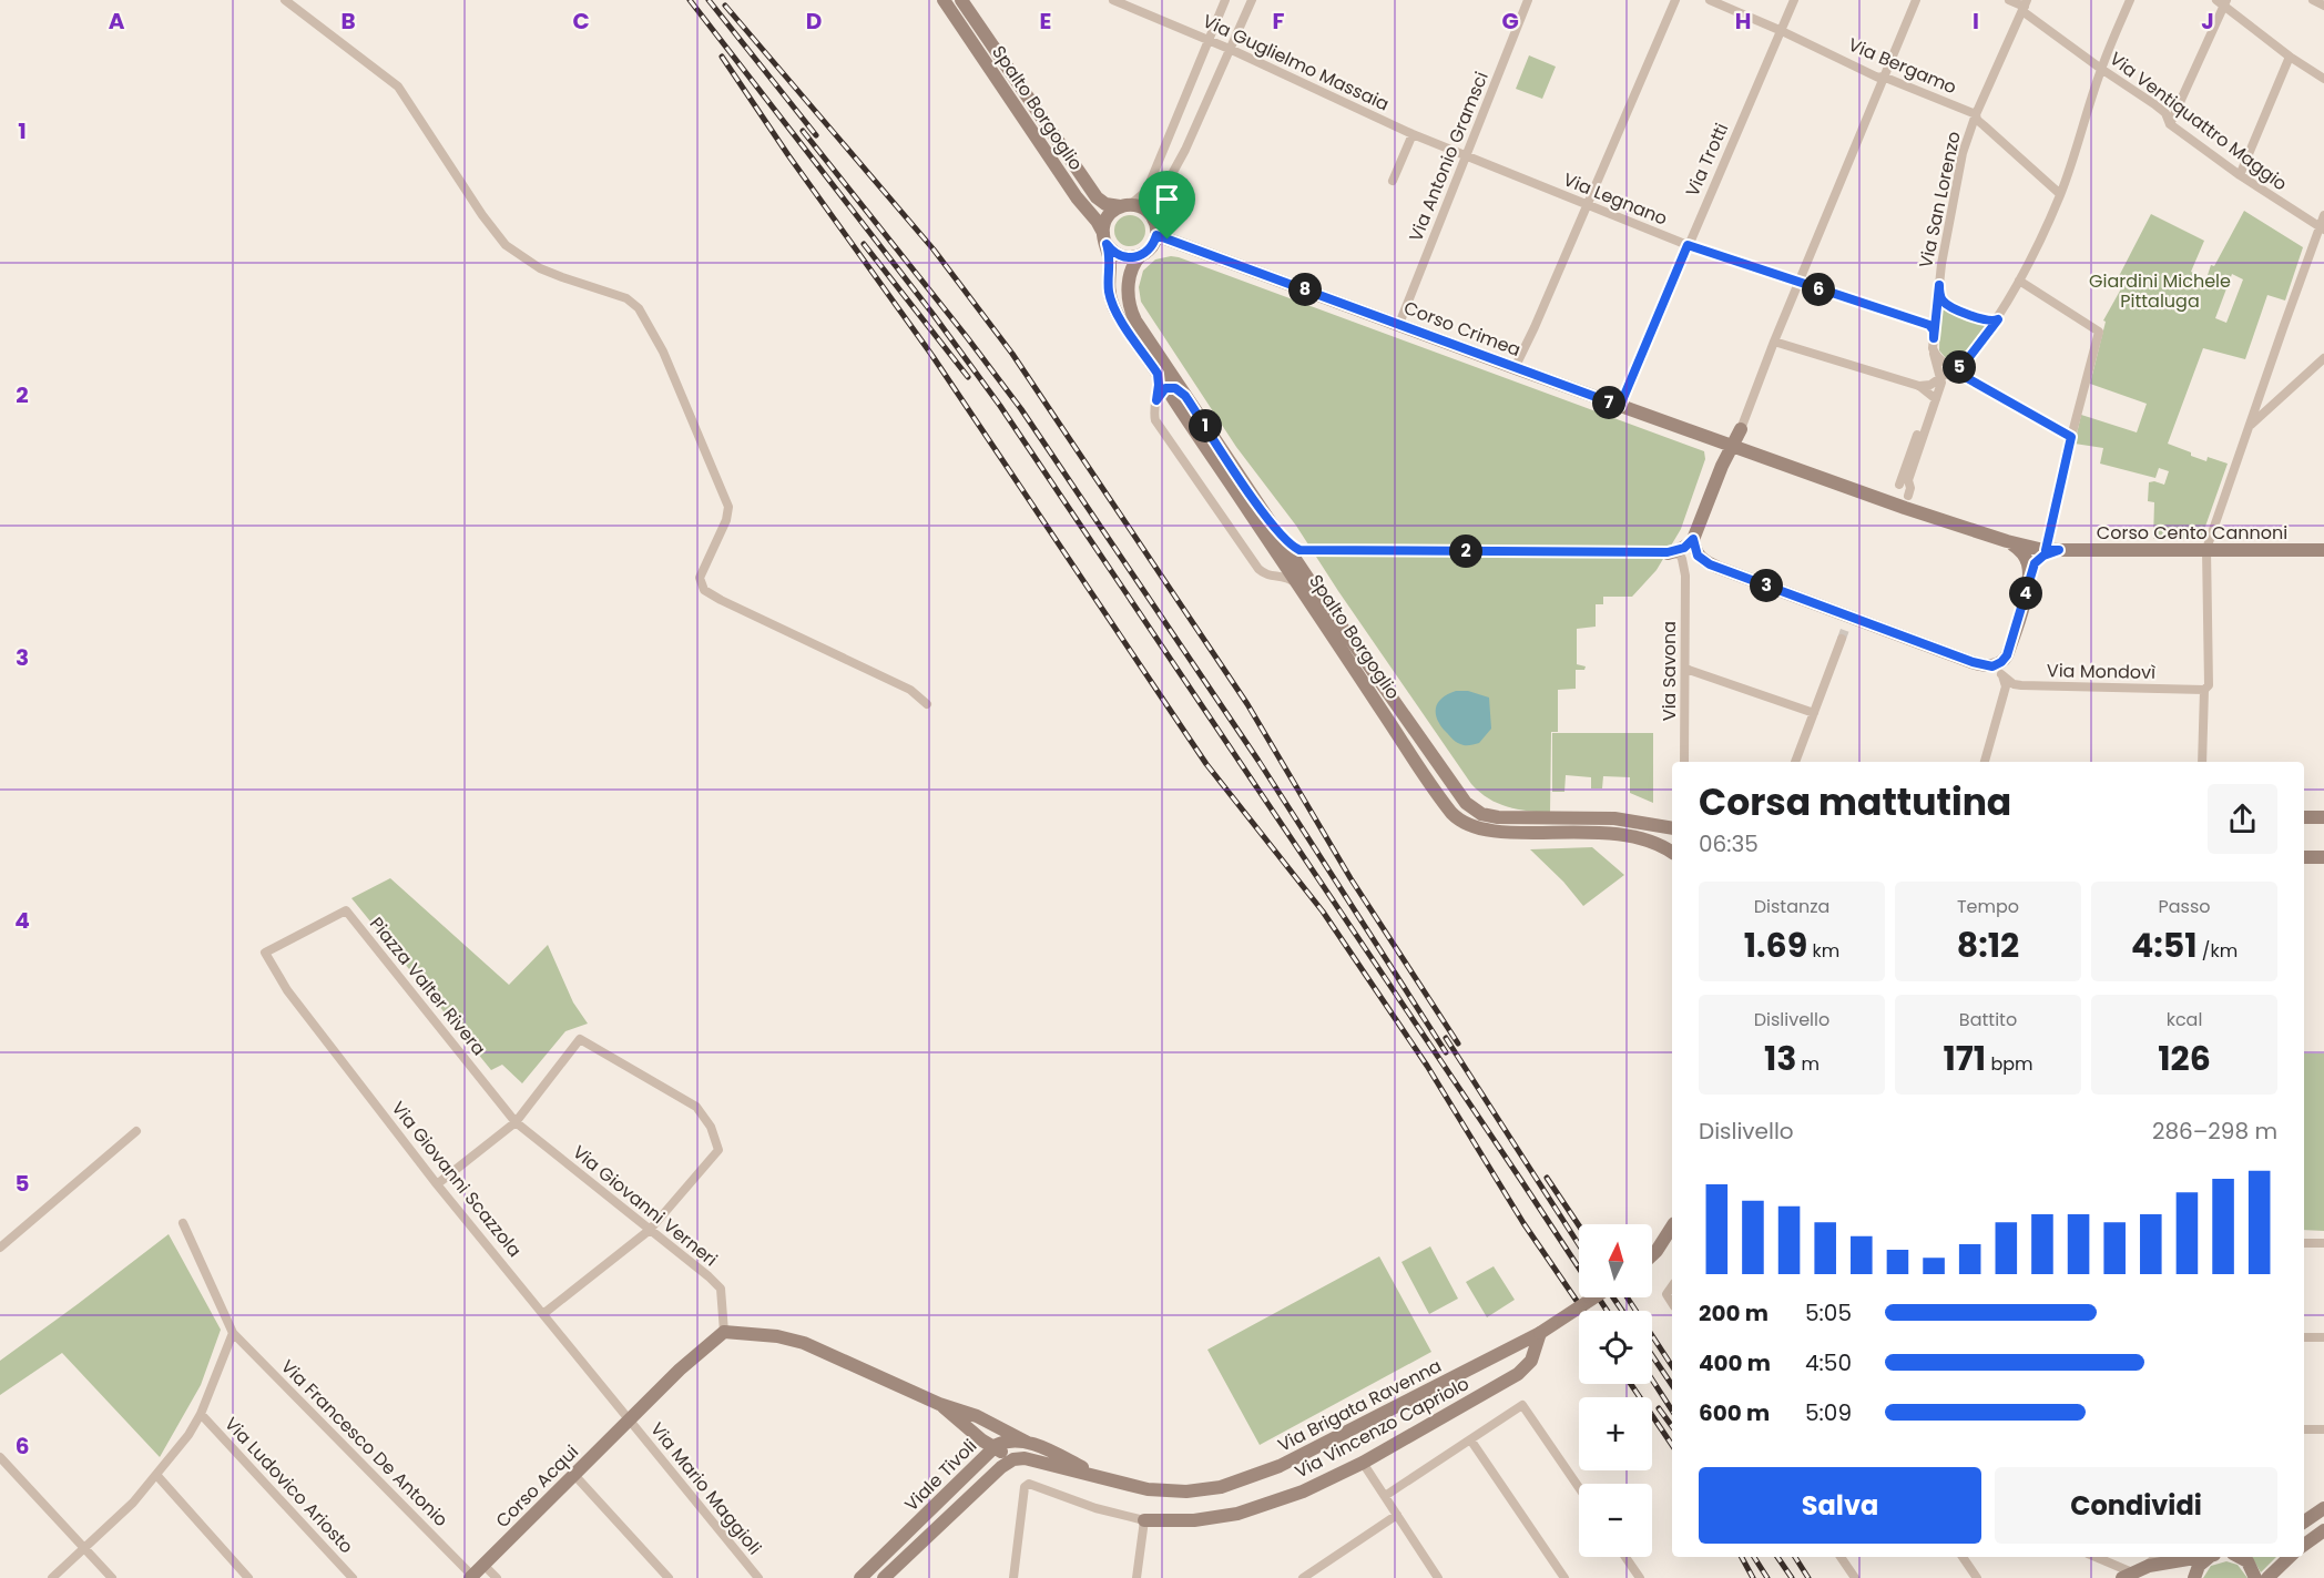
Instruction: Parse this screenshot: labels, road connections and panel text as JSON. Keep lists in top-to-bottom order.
{
  "streets": {
    "main road": [
      "Spalto Borgoglio",
      "Corso Crimea",
      "Corso Cento Cannoni",
      "Via Brigata Ravenna",
      "Via Vincenzo Capriolo",
      "Viale Tivoli",
      "Corso Acqui"
    ],
    "street": [
      "Via Guglielmo Massaia",
      "Via Bergamo",
      "Via Ventiquattro Maggio",
      "Via Antonio Gramsci",
      "Via Trotti",
      "Via Legnano",
      "Via San Lorenzo",
      "Via Savona",
      "Via Mondovì",
      "Piazza Valter Rivera",
      "Via Giovanni Scazzola",
      "Via Giovanni Verneri",
      "Via Francesco De Antonio",
      "Via Ludovico Ariosto",
      "Via Mario Maggioli"
    ]
  },
  "crossings": [
    ["Via Guglielmo Massaia", "Via Antonio Gramsci"],
    ["Via Guglielmo Massaia", "Via Legnano"],
    ["Via Bergamo", "Via Trotti"],
    ["Via Bergamo", "Via San Lorenzo"],
    ["Spalto Borgoglio", "Corso Crimea"],
    ["Via Ventiquattro Maggio", "Via San Lorenzo"],
    ["Via Antonio Gramsci", "Via Legnano"],
    ["Via Antonio Gramsci", "Corso Crimea"],
    ["Via Trotti", "Via Legnano"],
    ["Via Trotti", "Corso Crimea"],
    ["Via Legnano", "Via San Lorenzo"],
    ["Corso Crimea", "Corso Cento Cannoni"],
    ["Piazza Valter Rivera", "Via Giovanni Scazzola"],
    ["Piazza Valter Rivera", "Via Giovanni Verneri"],
    ["Via Giovanni Scazzola", "Corso Acqui"],
    ["Via Giovanni Scazzola", "Via Mario Maggioli"],
    ["Via Giovanni Verneri", "Corso Acqui"],
    ["Via Brigata Ravenna", "Via Vincenzo Capriolo"],
    ["Via Francesco De Antonio", "Corso Acqui"],
    ["Corso Acqui", "Via Mario Maggioli"]
  ],
  "parks": ["Giardini Michele Pittaluga"],
  "north": "top",
  "page": {
    "pins": [
      "6",
      "8",
      "5",
      "7",
      "1",
      "2",
      "3",
      "4"
    ],
    "heading": ["Corsa mattutina", "06:35"],
    "stats": [
      ["Distanza", "1.69 km"],
      ["Tempo", "8:12"],
      ["Passo", "4:51 /km"],
      ["Dislivello", "13 m"],
      ["Battito", "171 bpm"],
      ["kcal", "126"]
    ],
    "chart": ["Dislivello", "286–298 m"],
    "map_buttons": ["+", "−"],
    "list": [
      {
        "name": "200 m",
        "note": "5:05"
      },
      {
        "name": "400 m",
        "note": "4:50"
      },
      {
        "name": "600 m",
        "note": "5:09"
      }
    ],
    "buttons": ["Salva", "Condividi"]
  },
  "grid": {
    "columns": [
      "A",
      "B",
      "C",
      "D",
      "E",
      "F",
      "G",
      "H",
      "I",
      "J"
    ],
    "rows": [
      "1",
      "2",
      "3",
      "4",
      "5",
      "6"
    ]
  }
}
